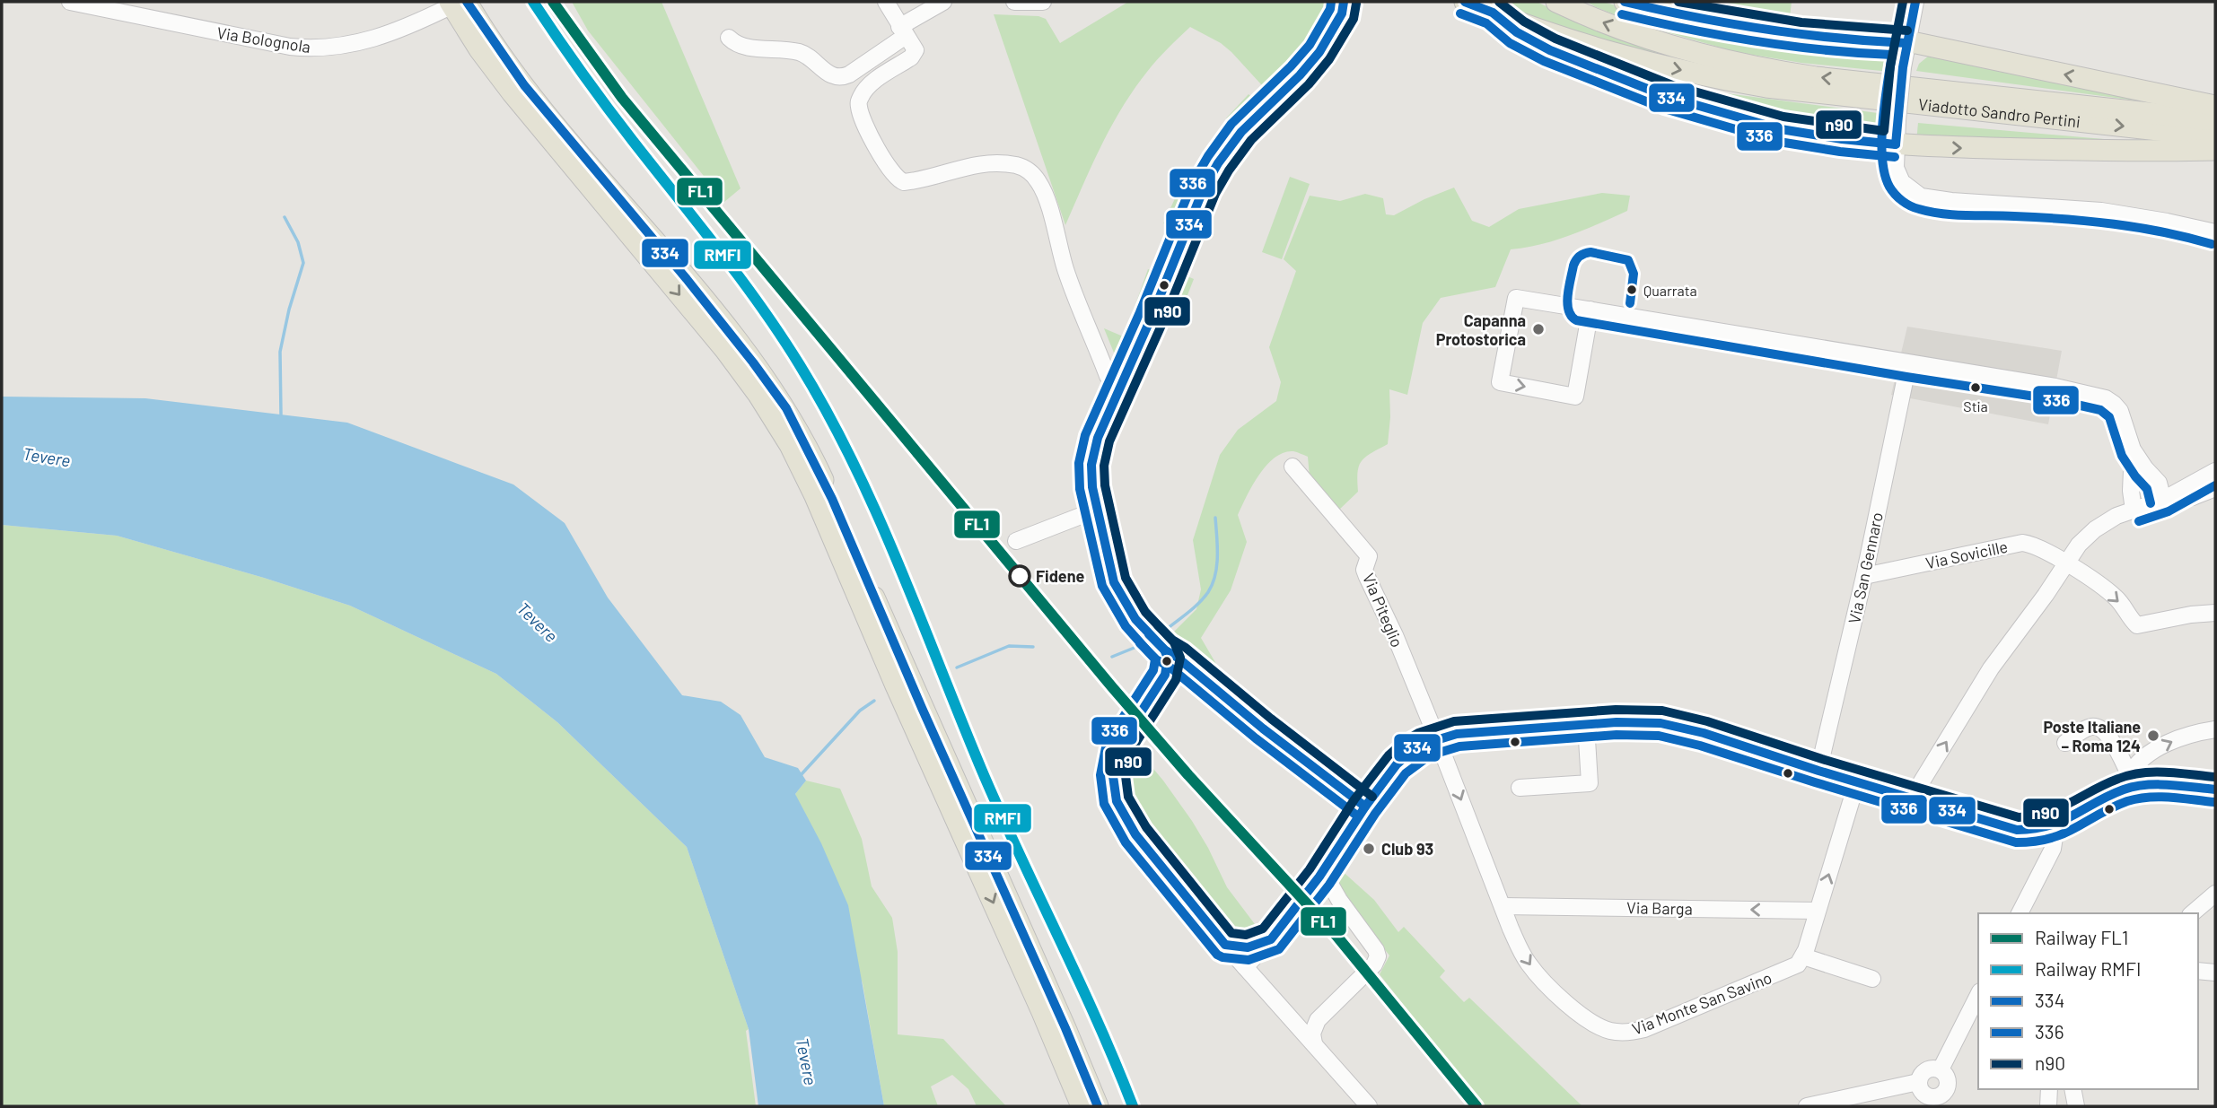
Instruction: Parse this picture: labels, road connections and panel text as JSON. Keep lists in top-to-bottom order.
{
  "streets": {
    "main road": ["Viadotto Sandro Pertini"],
    "street": [
      "Via Bolognola",
      "Via Sovicille",
      "Via San Gennaro",
      "Via Piteglio",
      "Via Barga",
      "Via Monte San Savino"
    ]
  },
  "crossings": [
    ["Via Sovicille", "Via San Gennaro"],
    ["Via Piteglio", "Via Monte San Savino"],
    ["Via Barga", "Via Monte San Savino"]
  ],
  "one_way": ["Via Sovicille", "Via Barga"],
  "water": ["Tevere"],
  "places": [
    "Quarrata",
    "Capanna Protostorica",
    "Stia",
    "Fidene",
    "Poste Italiane – Roma 124",
    "Club 93"
  ],
  "lines": [
    "rail line FL1",
    "rail line RMFI",
    "transit line 334",
    "transit line 336",
    "transit line n90"
  ],
  "legend": [
    "Railway FL1",
    "Railway RMFI",
    "334",
    "336",
    "n90"
  ]
}
